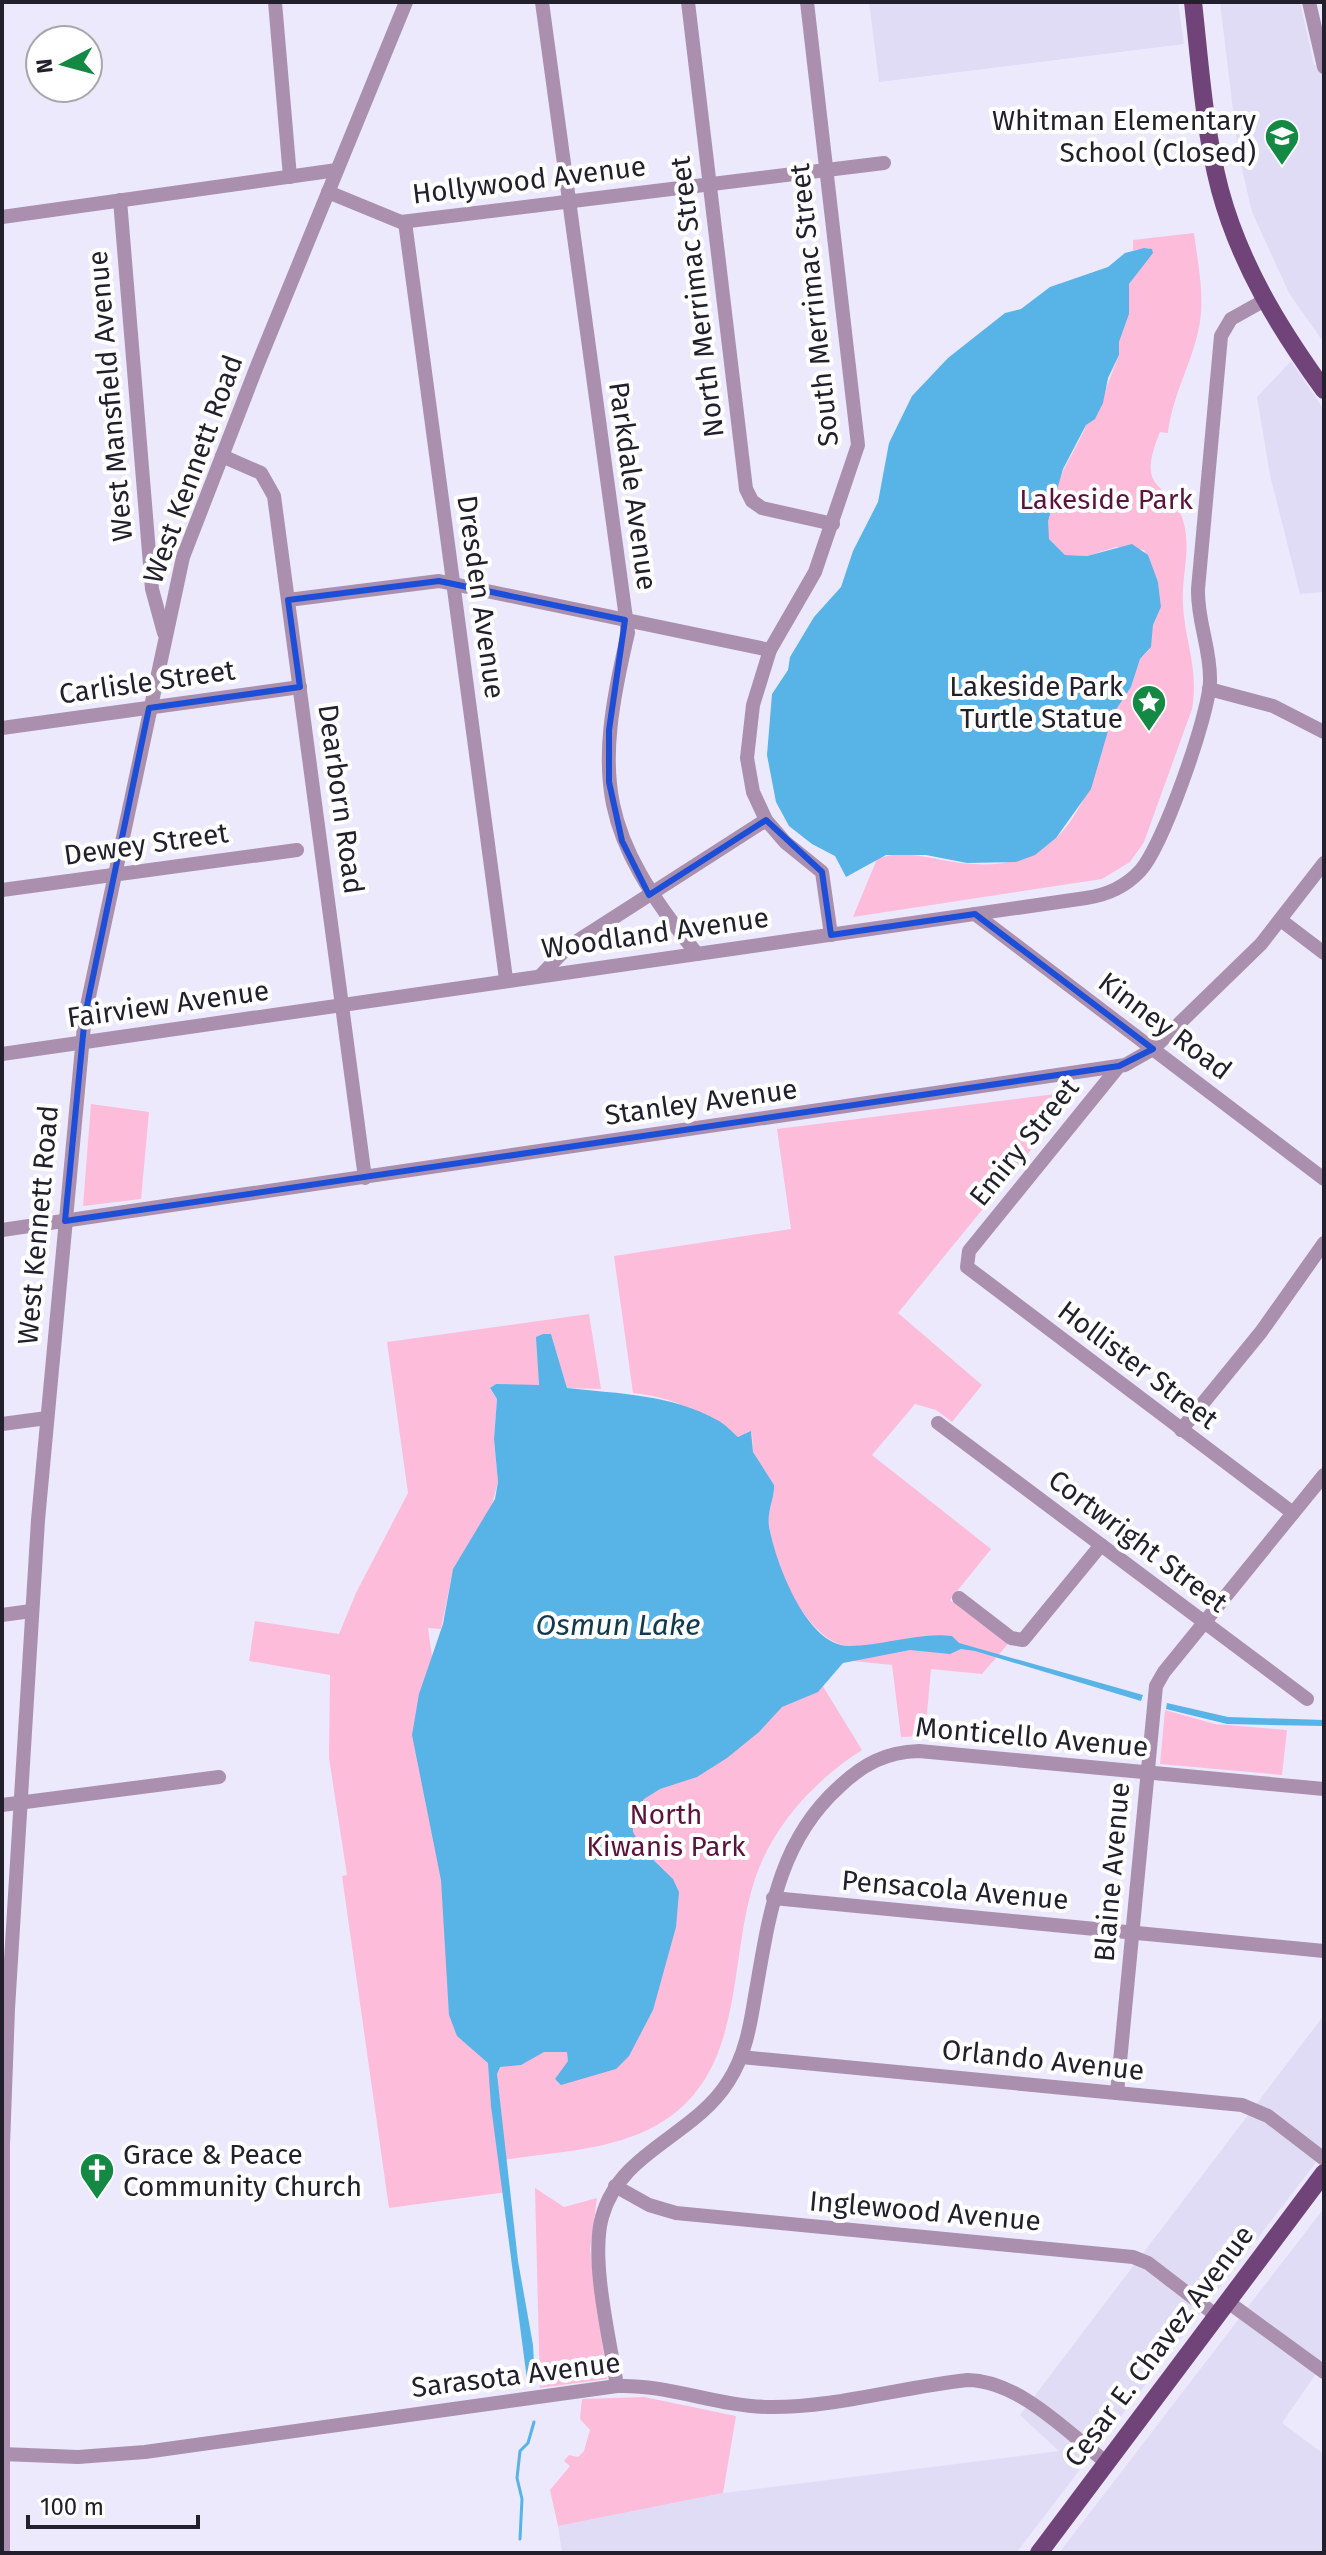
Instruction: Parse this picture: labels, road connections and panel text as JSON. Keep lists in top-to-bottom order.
{
  "streets": {
    "main road": ["Cesar E. Chavez Avenue"],
    "street": [
      "Hollywood Avenue",
      "North Merrimac Street",
      "South Merrimac Street",
      "West Mansfield Avenue",
      "West Kennett Road",
      "Parkdale Avenue",
      "Dresden Avenue",
      "Carlisle Street",
      "Dearborn Road",
      "Dewey Street",
      "Woodland Avenue",
      "Fairview Avenue",
      "Kinney Road",
      "Stanley Avenue",
      "Emiry Street",
      "Hollister Street",
      "Cortwright Street",
      "Monticello Avenue",
      "Blaine Avenue",
      "Pensacola Avenue",
      "Orlando Avenue",
      "Inglewood Avenue",
      "Sarasota Avenue"
    ]
  },
  "crossings": [
    ["Hollywood Avenue", "North Merrimac Street"],
    ["Hollywood Avenue", "South Merrimac Street"],
    ["Hollywood Avenue", "West Kennett Road"],
    ["Hollywood Avenue", "Parkdale Avenue"],
    ["Hollywood Avenue", "Dresden Avenue"],
    ["North Merrimac Street", "South Merrimac Street"],
    ["South Merrimac Street", "Woodland Avenue"],
    ["West Mansfield Avenue", "West Kennett Road"],
    ["West Kennett Road", "Carlisle Street"],
    ["West Kennett Road", "Dearborn Road"],
    ["West Kennett Road", "Dewey Street"],
    ["West Kennett Road", "Fairview Avenue"],
    ["West Kennett Road", "Stanley Avenue"],
    ["West Kennett Road", "Sarasota Avenue"],
    ["Parkdale Avenue", "Woodland Avenue"],
    ["Dresden Avenue", "Woodland Avenue"],
    ["Carlisle Street", "Dearborn Road"],
    ["Dearborn Road", "Woodland Avenue"],
    ["Dearborn Road", "Fairview Avenue"],
    ["Dearborn Road", "Stanley Avenue"],
    ["Woodland Avenue", "Fairview Avenue"],
    ["Woodland Avenue", "Kinney Road"],
    ["Kinney Road", "Stanley Avenue"],
    ["Stanley Avenue", "Emiry Street"],
    ["Emiry Street", "Hollister Street"],
    ["Hollister Street", "Blaine Avenue"],
    ["Cortwright Street", "Blaine Avenue"],
    ["Monticello Avenue", "Blaine Avenue"],
    ["Monticello Avenue", "Pensacola Avenue"],
    ["Monticello Avenue", "Orlando Avenue"],
    ["Monticello Avenue", "Inglewood Avenue"],
    ["Blaine Avenue", "Pensacola Avenue"],
    ["Blaine Avenue", "Orlando Avenue"],
    ["Inglewood Avenue", "Cesar E. Chavez Avenue"],
    ["Cesar E. Chavez Avenue", "Sarasota Avenue"]
  ],
  "water": ["Osmun Lake"],
  "parks": ["Lakeside Park", "North Kiwanis Park"],
  "places": {
    "school or university": ["Whitman Elementary School (Closed)"],
    "place": ["Lakeside Park Turtle Statue"],
    "church": ["Grace & Peace Community Church"]
  },
  "scale_bar": "100 m",
  "north": "left"
}
